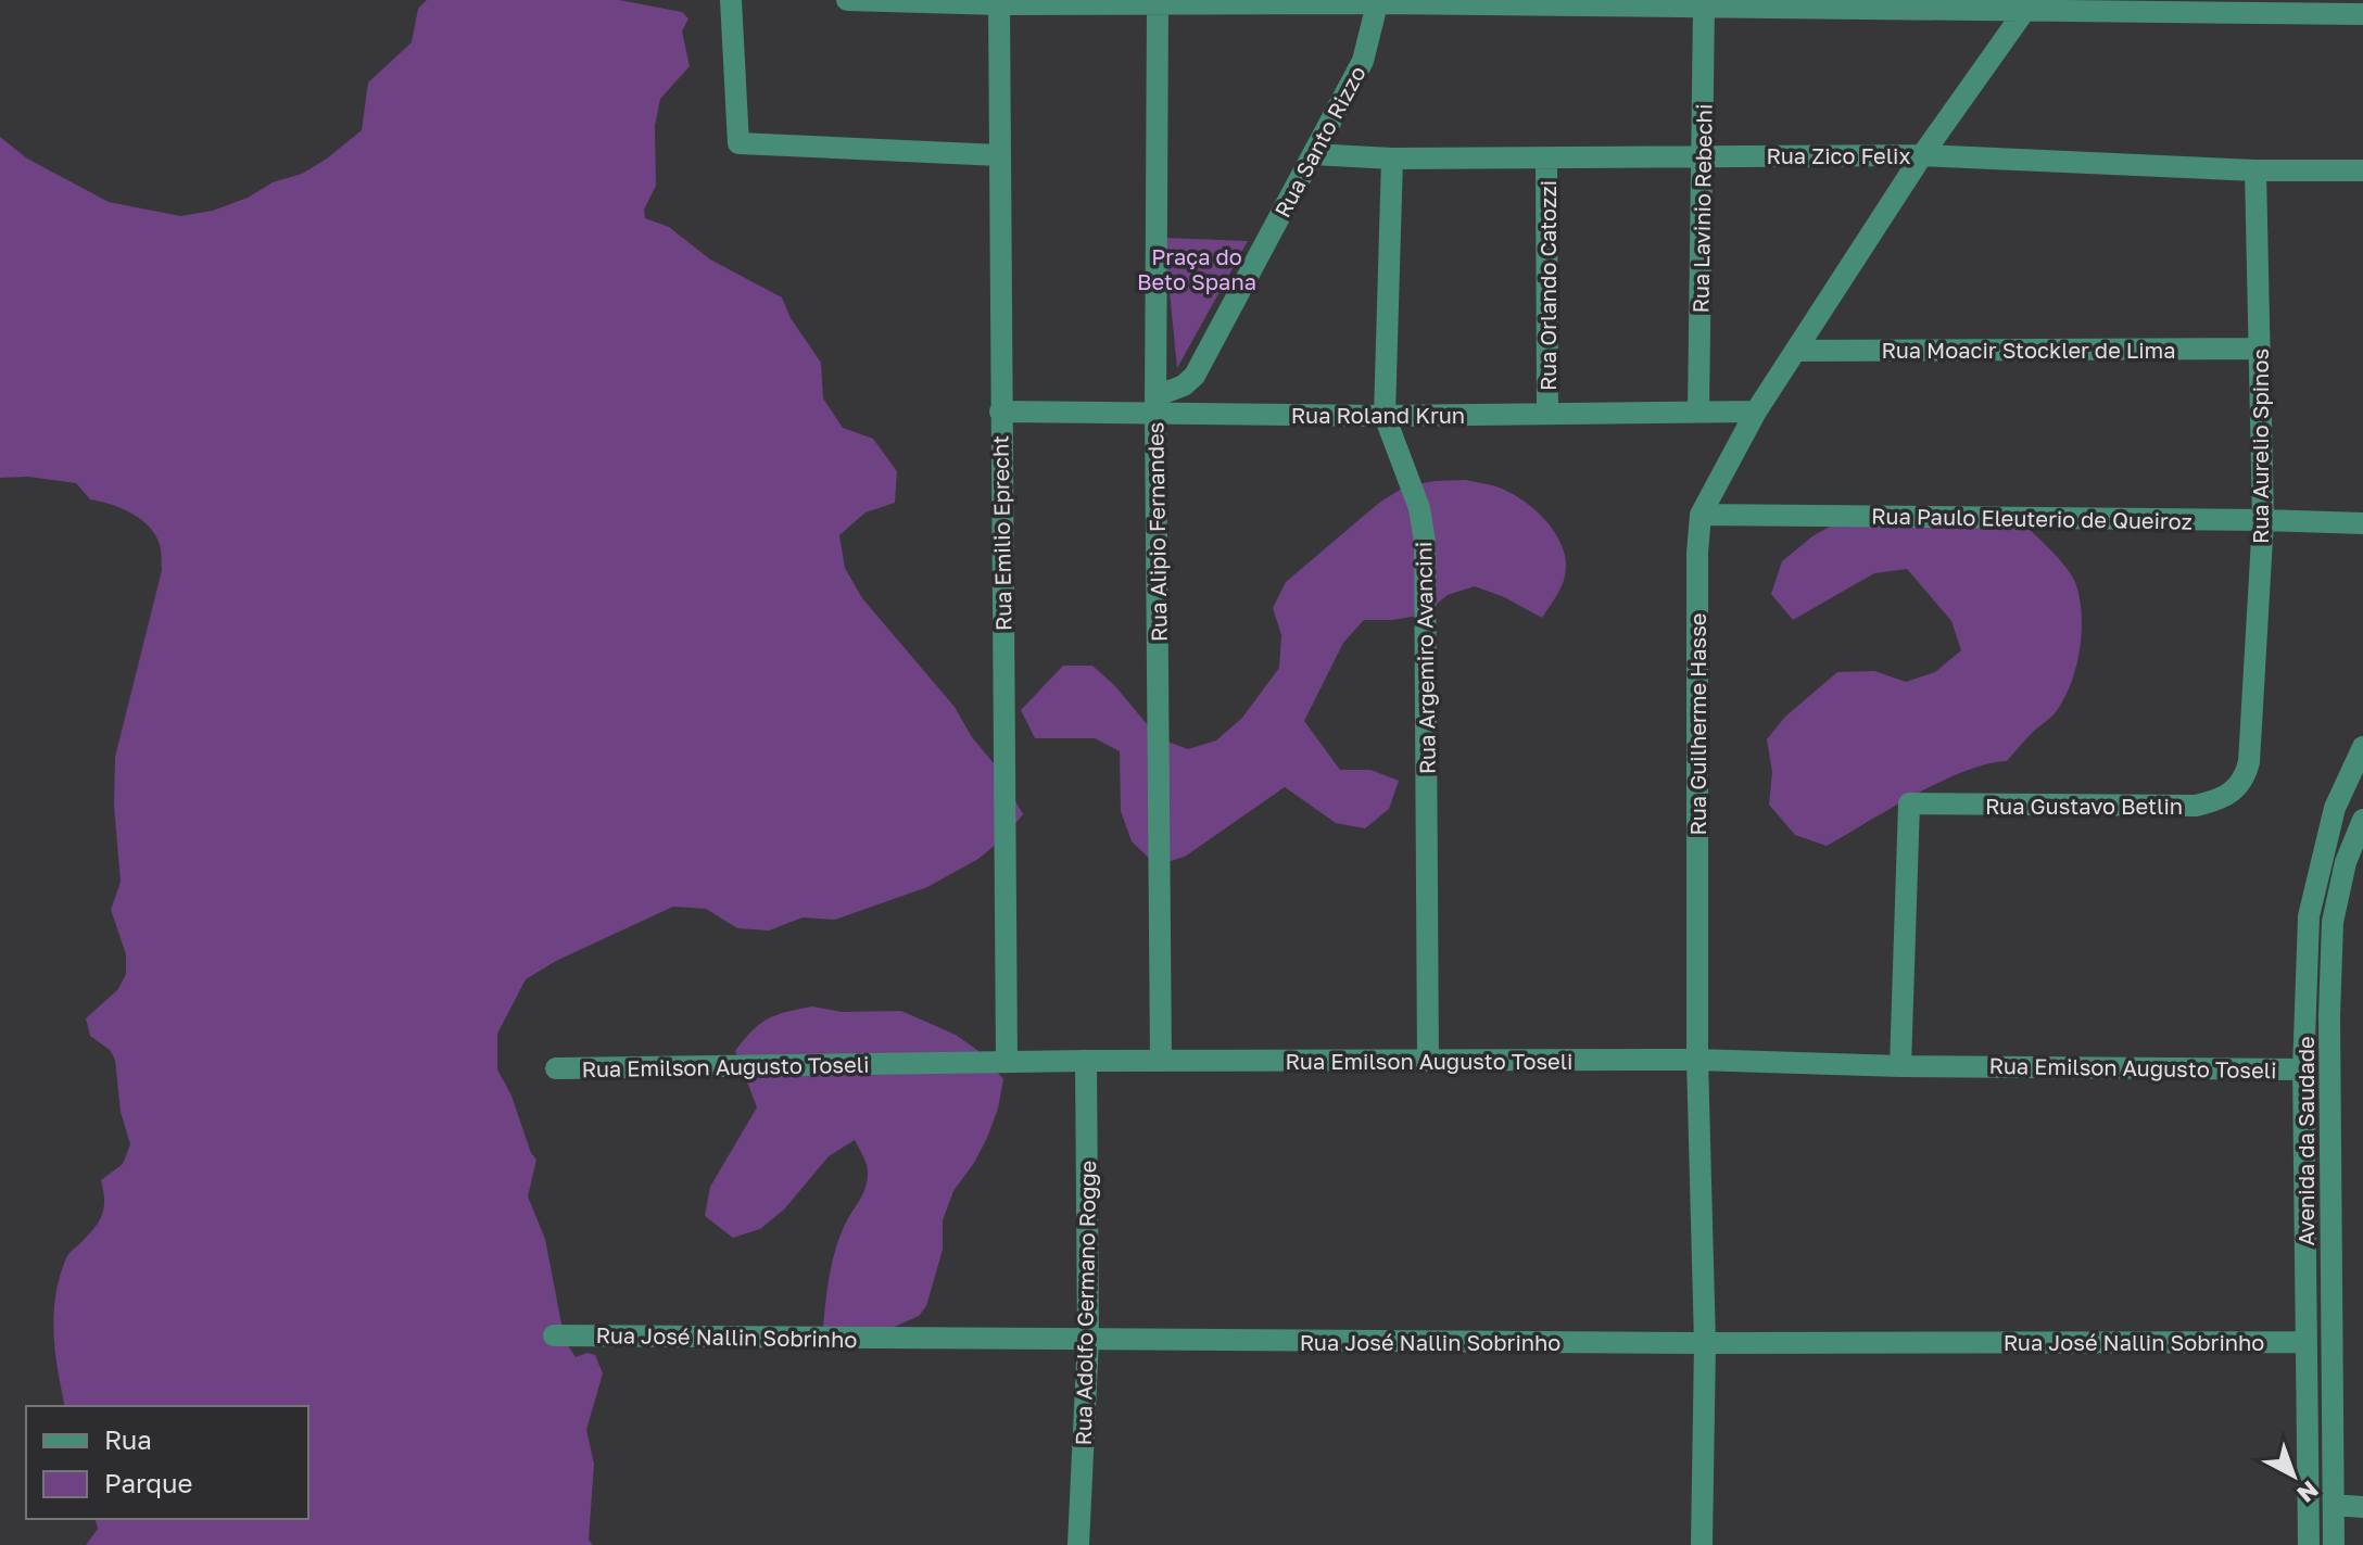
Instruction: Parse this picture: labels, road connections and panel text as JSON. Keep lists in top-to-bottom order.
{
  "streets": {
    "street": [
      "Rua Santo Rizzo",
      "Rua Zico Felix",
      "Rua Lavinio Rebechi",
      "Rua Orlando Catozzi",
      "Rua Moacir Stockler de Lima",
      "Rua Roland Krun",
      "Rua Aurelio Spinos",
      "Rua Paulo Eleuterio de Queiroz",
      "Rua Alipio Fernandes",
      "Rua Emilio Eprecht",
      "Rua Argemiro Avancini",
      "Rua Guilherme Hasse",
      "Rua Gustavo Betlin",
      "Rua Emilson Augusto Toseli",
      "Avenida da Saudade",
      "Rua Adolfo Germano Rogge",
      "Rua José Nallin Sobrinho"
    ]
  },
  "crossings": [
    ["Rua Santo Rizzo", "Rua Zico Felix"],
    ["Rua Santo Rizzo", "Rua Roland Krun"],
    ["Rua Santo Rizzo", "Rua Alipio Fernandes"],
    ["Rua Zico Felix", "Rua Lavinio Rebechi"],
    ["Rua Zico Felix", "Rua Orlando Catozzi"],
    ["Rua Zico Felix", "Rua Aurelio Spinos"],
    ["Rua Zico Felix", "Rua Argemiro Avancini"],
    ["Rua Zico Felix", "Rua Guilherme Hasse"],
    ["Rua Lavinio Rebechi", "Rua Roland Krun"],
    ["Rua Orlando Catozzi", "Rua Roland Krun"],
    ["Rua Moacir Stockler de Lima", "Rua Aurelio Spinos"],
    ["Rua Moacir Stockler de Lima", "Rua Guilherme Hasse"],
    ["Rua Roland Krun", "Rua Alipio Fernandes"],
    ["Rua Roland Krun", "Rua Emilio Eprecht"],
    ["Rua Roland Krun", "Rua Argemiro Avancini"],
    ["Rua Roland Krun", "Rua Guilherme Hasse"],
    ["Rua Aurelio Spinos", "Rua Paulo Eleuterio de Queiroz"],
    ["Rua Aurelio Spinos", "Rua Gustavo Betlin"],
    ["Rua Paulo Eleuterio de Queiroz", "Rua Guilherme Hasse"],
    ["Rua Alipio Fernandes", "Rua Emilson Augusto Toseli"],
    ["Rua Emilio Eprecht", "Rua Emilson Augusto Toseli"],
    ["Rua Argemiro Avancini", "Rua Emilson Augusto Toseli"],
    ["Rua Guilherme Hasse", "Rua Emilson Augusto Toseli"],
    ["Rua Guilherme Hasse", "Rua José Nallin Sobrinho"],
    ["Rua Gustavo Betlin", "Rua Emilson Augusto Toseli"],
    ["Rua Emilson Augusto Toseli", "Avenida da Saudade"],
    ["Rua Emilson Augusto Toseli", "Rua Adolfo Germano Rogge"],
    ["Avenida da Saudade", "Rua José Nallin Sobrinho"],
    ["Rua Adolfo Germano Rogge", "Rua José Nallin Sobrinho"]
  ],
  "parks": ["Praça do Beto Spana"],
  "legend": ["Rua", "Parque"],
  "north": "bottom right"
}
